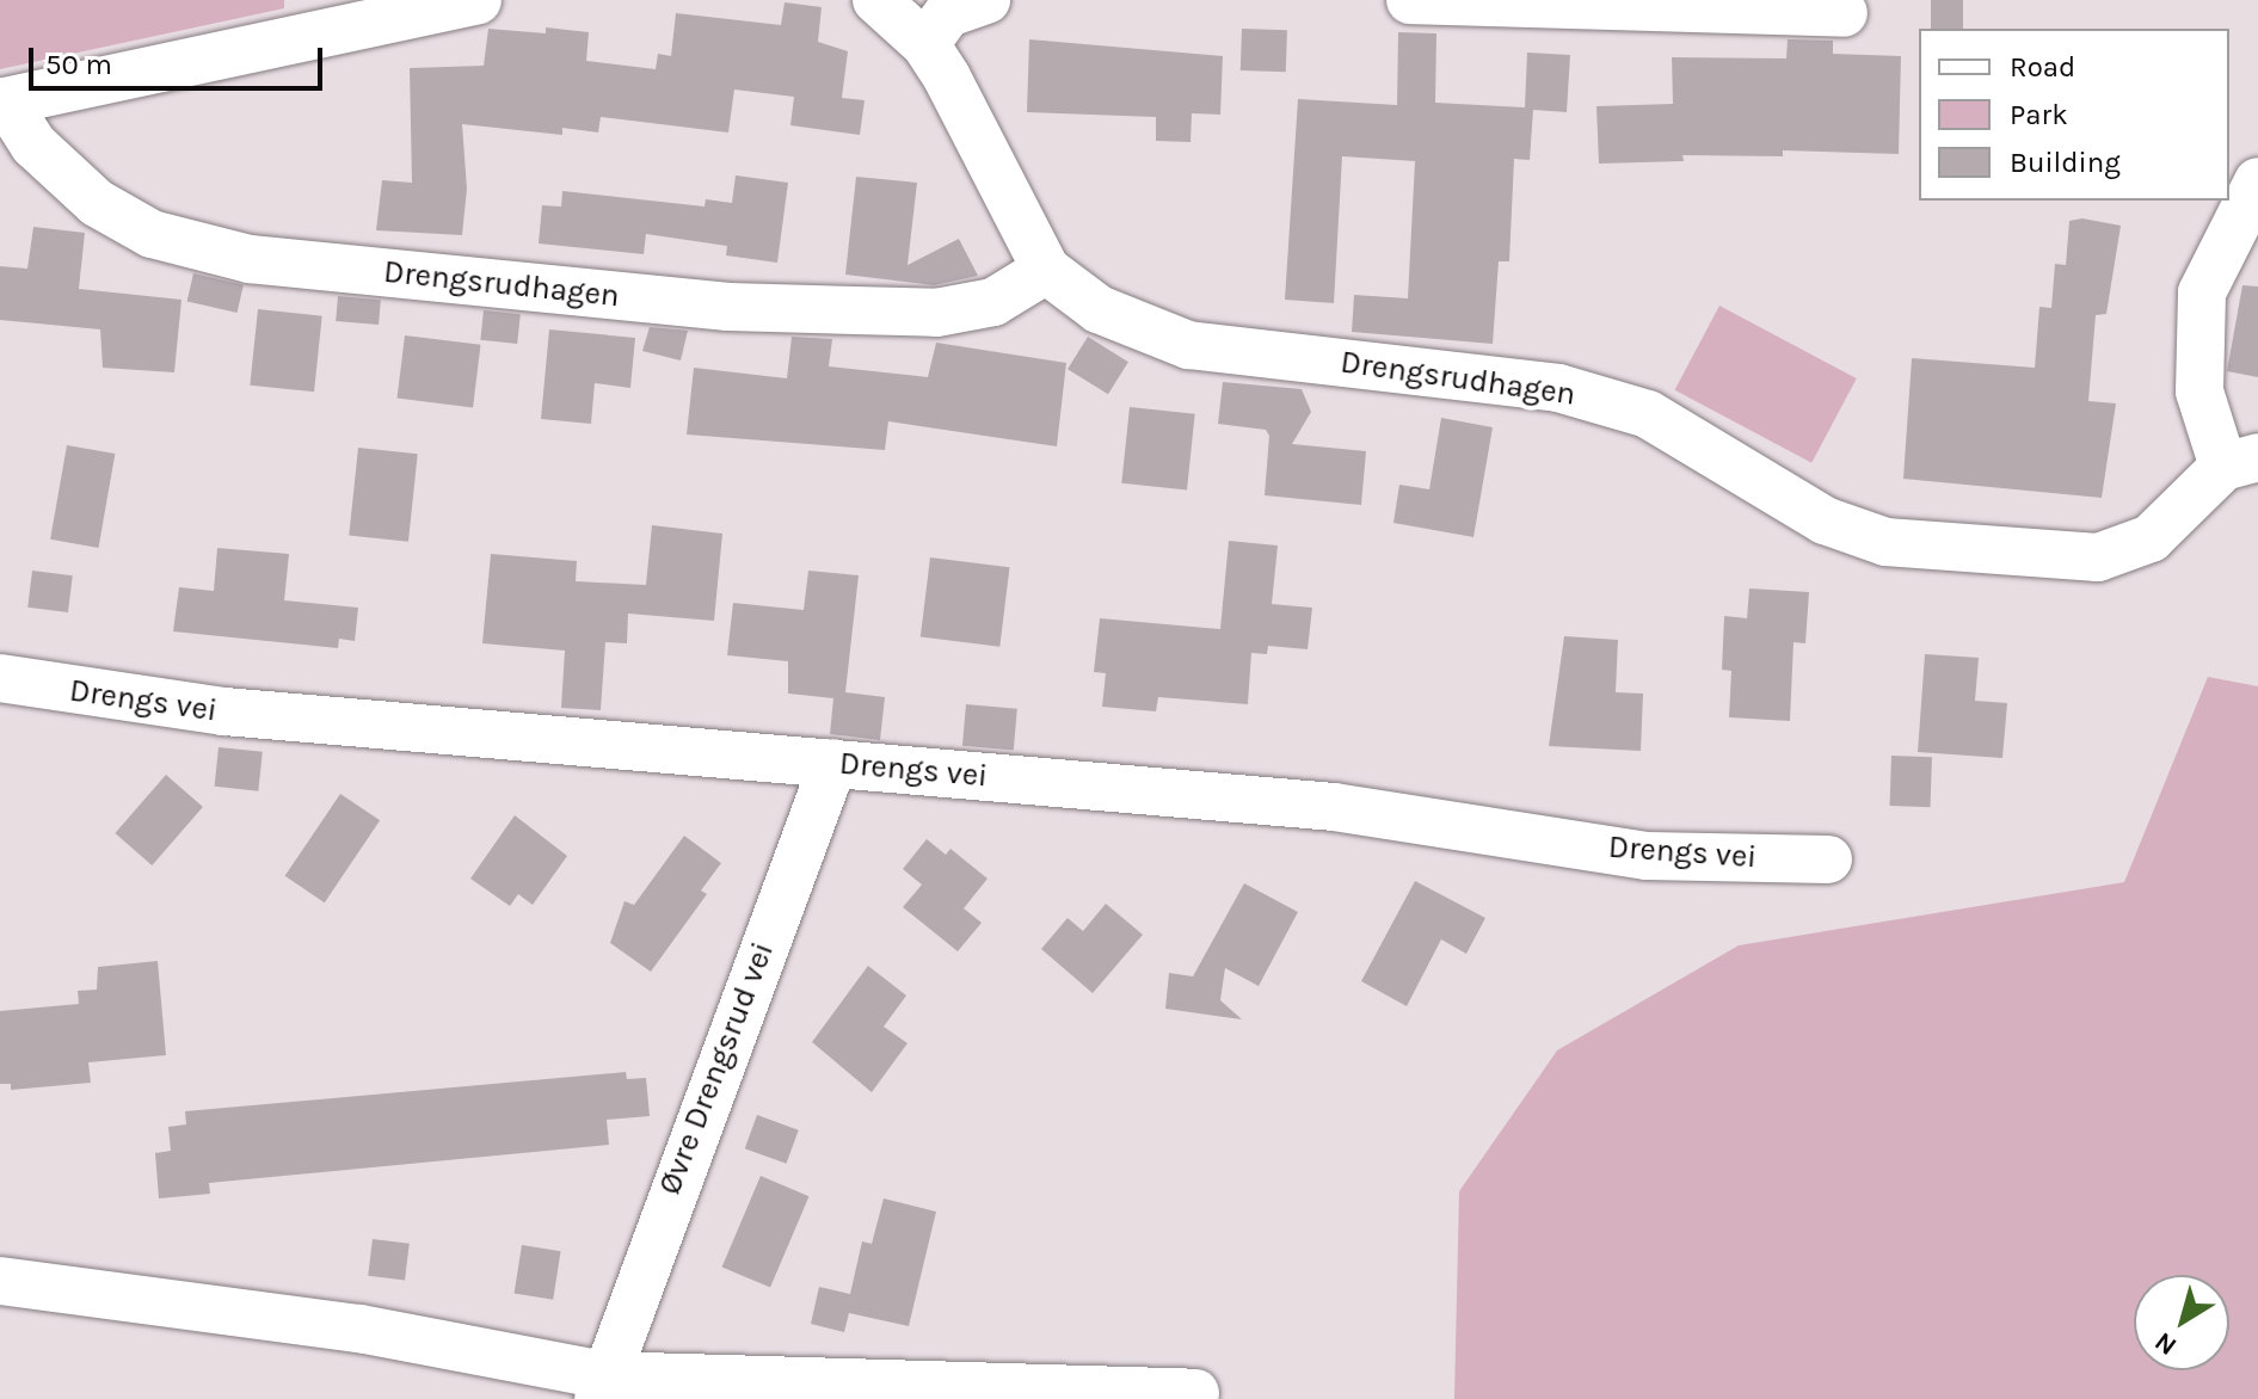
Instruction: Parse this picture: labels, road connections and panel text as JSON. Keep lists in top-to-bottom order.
{
  "streets": {
    "street": ["Drengsrudhagen", "Drengs vei", "Øvre Drengsrud vei"]
  },
  "crossings": [
    ["Drengs vei", "Øvre Drengsrud vei"]
  ],
  "legend": ["Road", "Park", "Building"],
  "scale_bar": "50 m",
  "north": "bottom left"
}
